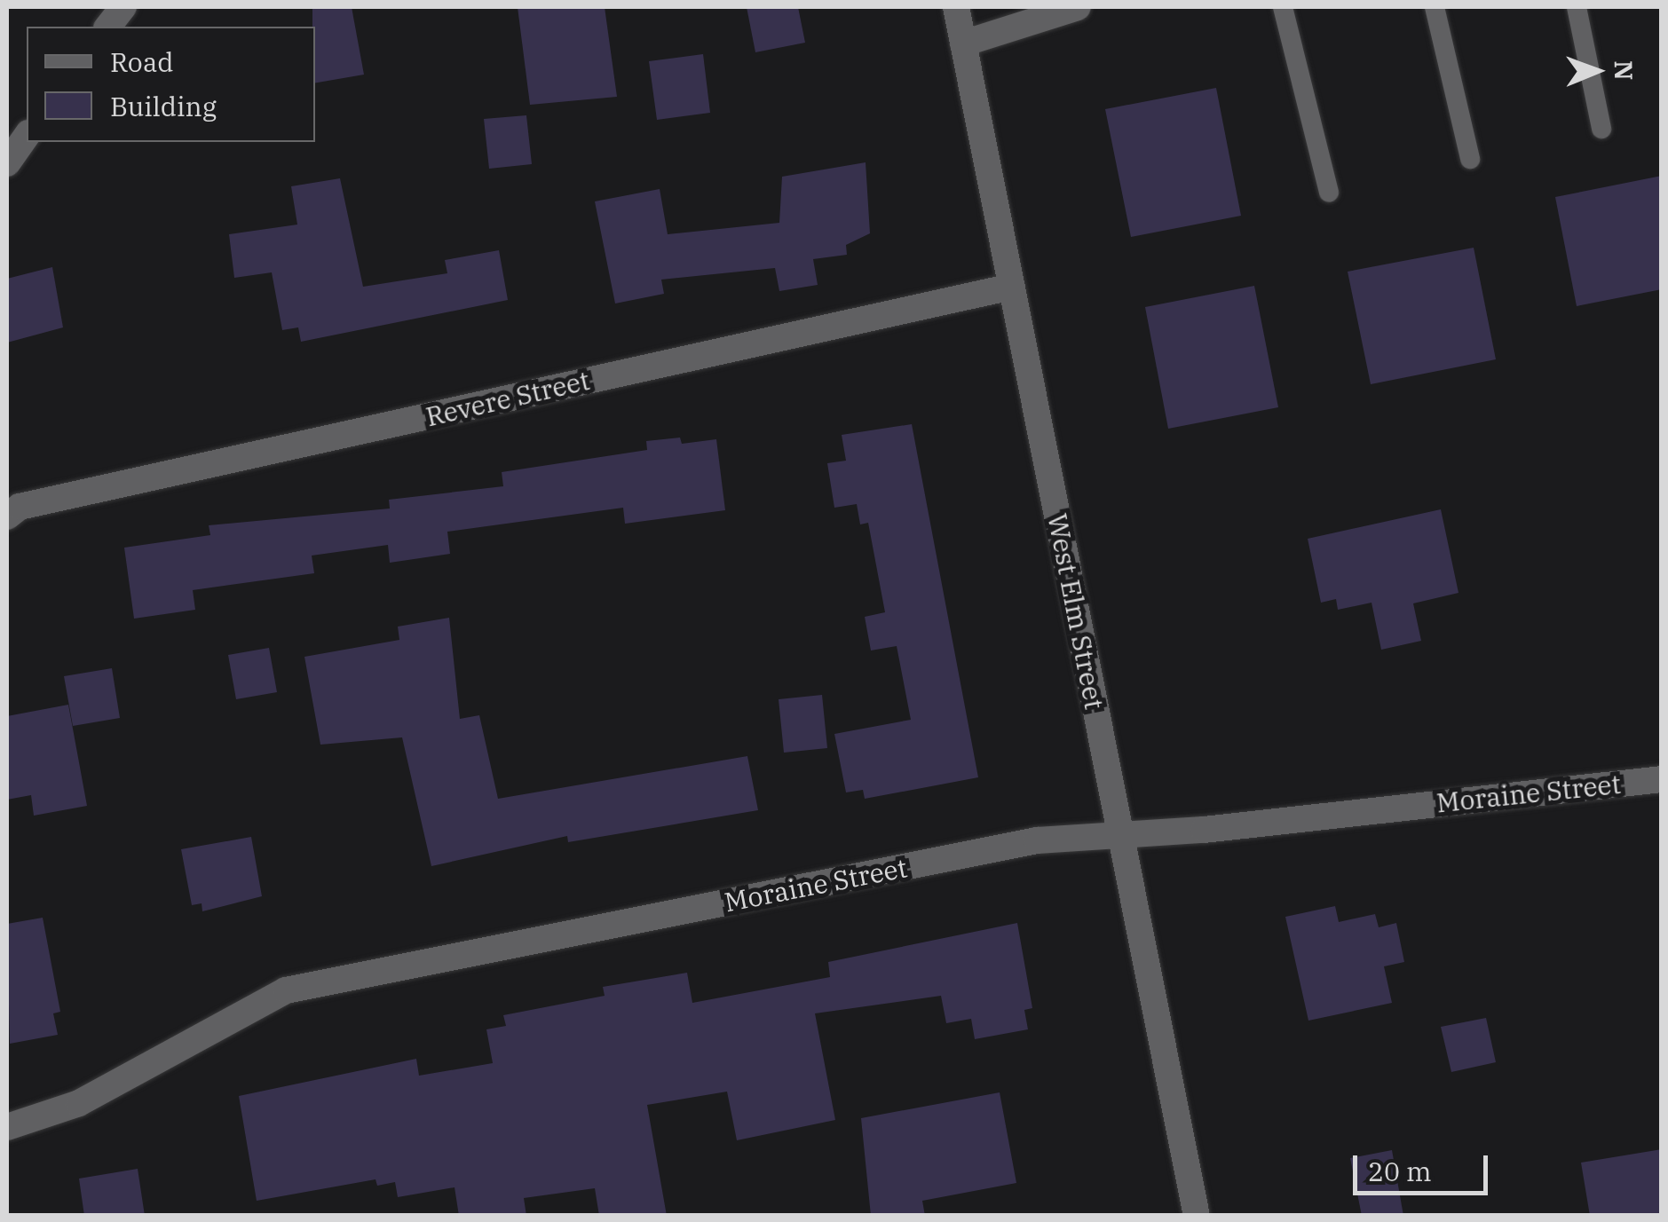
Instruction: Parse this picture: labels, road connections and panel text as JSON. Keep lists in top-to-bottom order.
{
  "streets": {
    "street": ["Revere Street", "West Elm Street", "Moraine Street"]
  },
  "crossings": [
    ["Revere Street", "West Elm Street"],
    ["West Elm Street", "Moraine Street"]
  ],
  "legend": ["Road", "Building"],
  "scale_bar": "20 m",
  "north": "right"
}
